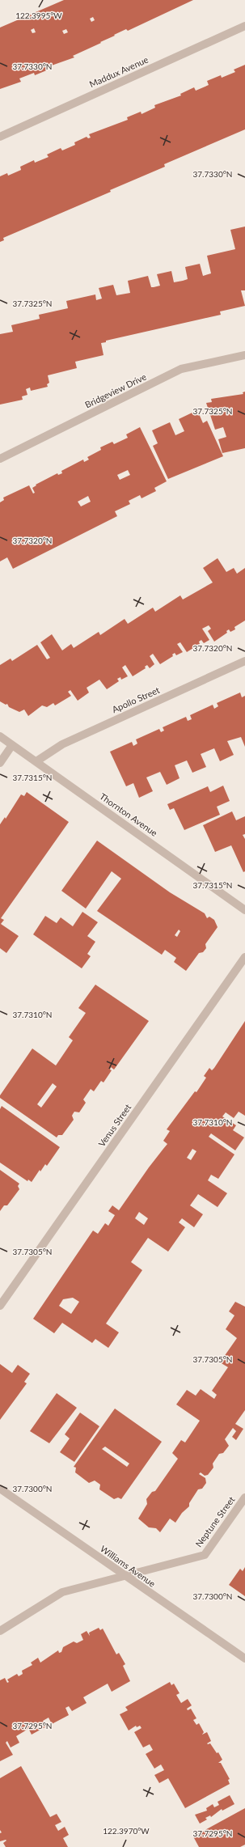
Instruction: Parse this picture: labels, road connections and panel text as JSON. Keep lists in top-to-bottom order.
{
  "streets": {
    "street": [
      "Maddux Avenue",
      "Bridgeview Drive",
      "Apollo Street",
      "Thornton Avenue",
      "Venus Street",
      "Neptune Street",
      "Williams Avenue"
    ]
  },
  "crossings": [
    ["Apollo Street", "Thornton Avenue"],
    ["Neptune Street", "Williams Avenue"]
  ],
  "coordinates": [
    "122.3995°W",
    "37.7330°N",
    "37.7325°N",
    "37.7320°N",
    "37.7315°N",
    "37.7310°N",
    "37.7305°N",
    "37.7300°N",
    "37.7295°N",
    "122.3970°W"
  ]
}
